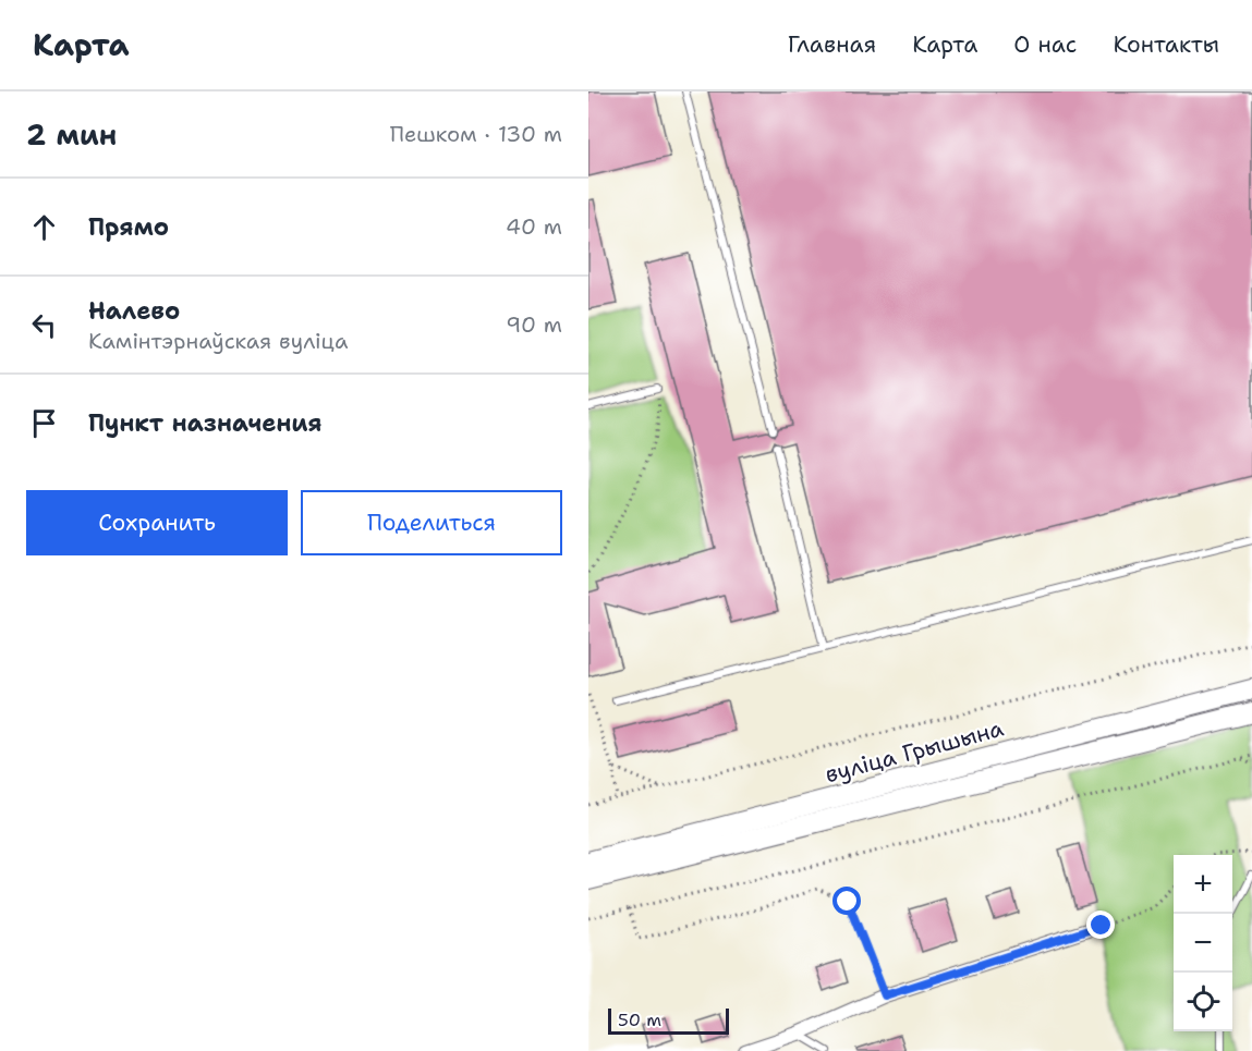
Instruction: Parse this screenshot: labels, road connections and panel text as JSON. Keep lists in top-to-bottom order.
{
  "streets": {
    "main road": ["вуліца Грышына"]
  },
  "scale_bar": "50 m",
  "page": {
    "header": "Карта",
    "nav": [
      "Главная",
      "Карта",
      "О нас",
      "Контакты"
    ],
    "heading": ["2 мин", "Пешком · 130 m"],
    "list": [
      ["Прямо", "40 m"],
      ["Налево", "Камінтэрнаўская вуліца", "90 m"],
      "Пункт назначения"
    ],
    "buttons": ["Сохранить", "Поделиться"],
    "map_buttons": ["+", "−"],
    "scale": "50 m"
  }
}
